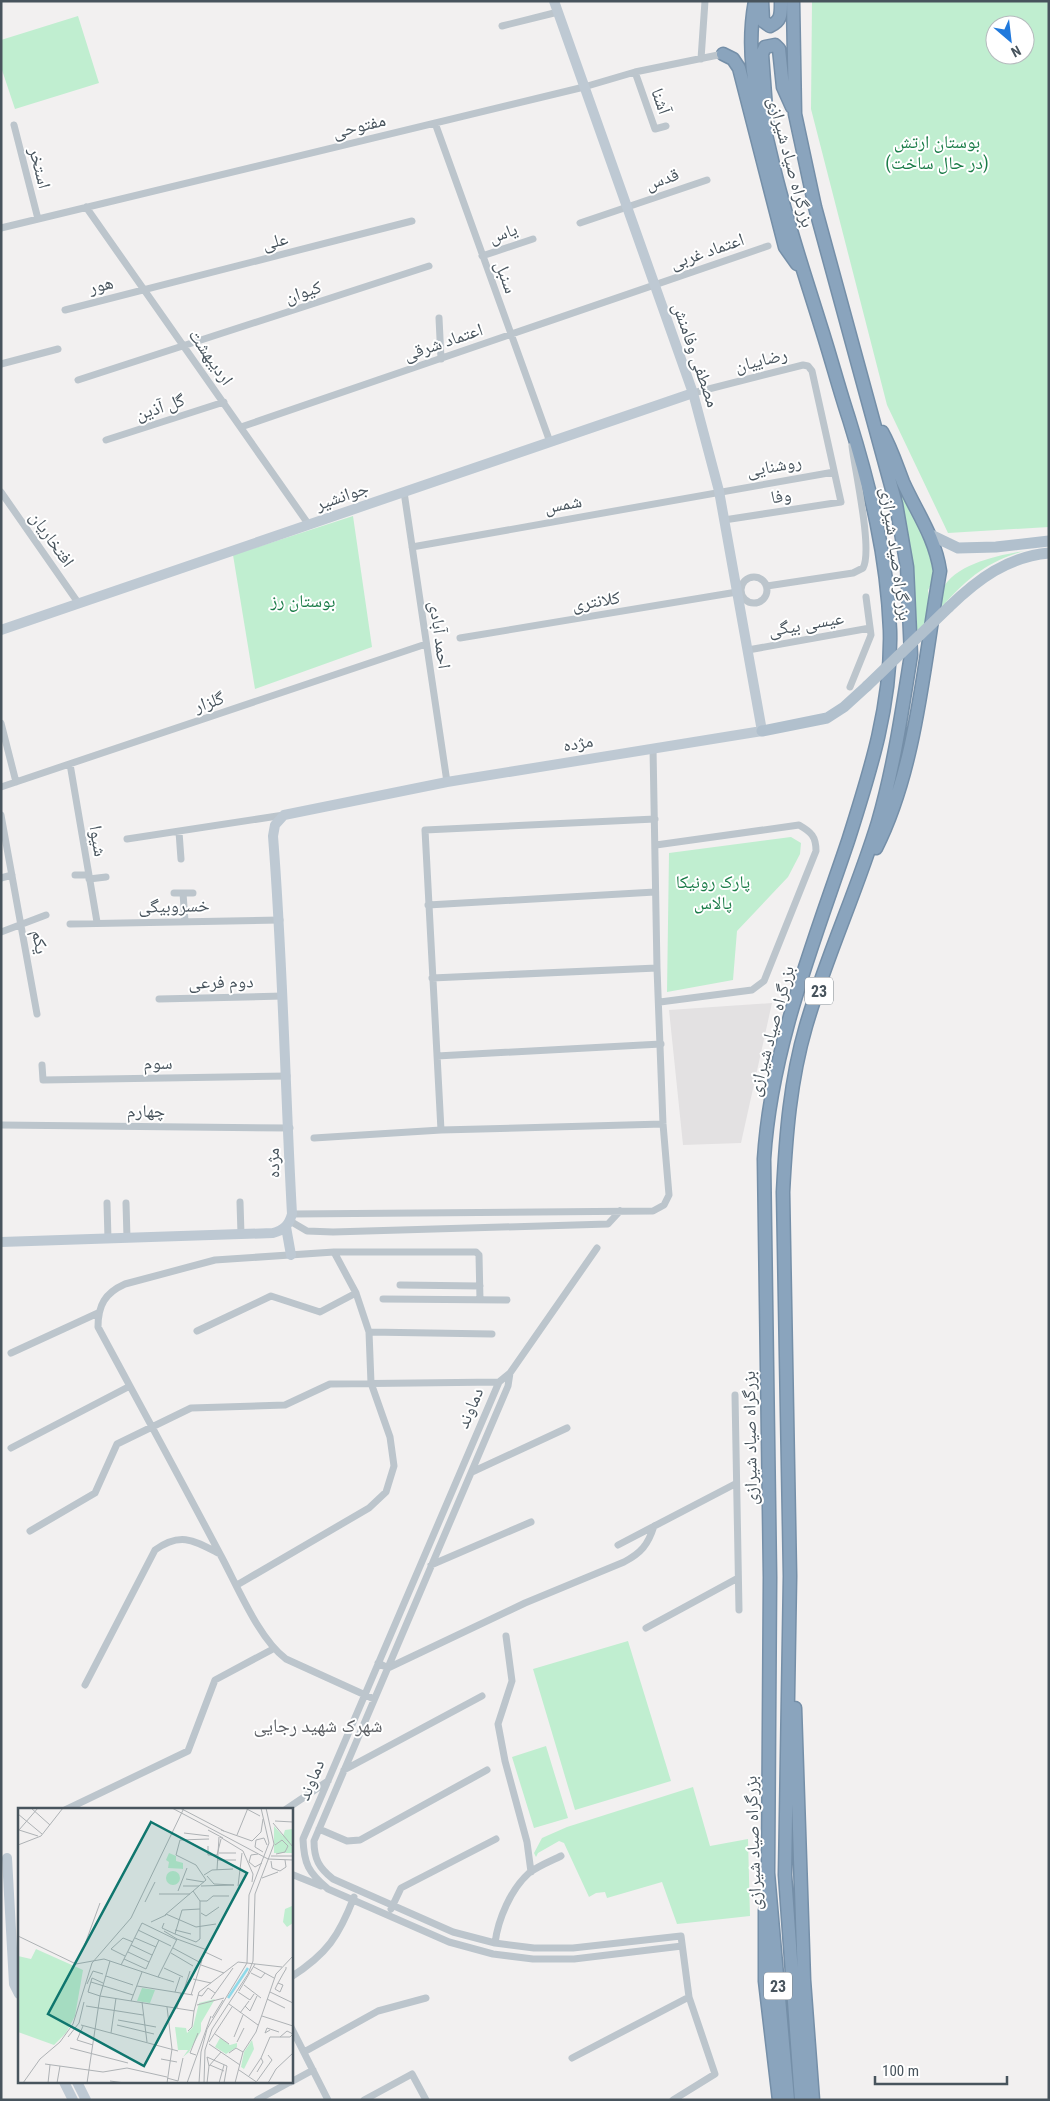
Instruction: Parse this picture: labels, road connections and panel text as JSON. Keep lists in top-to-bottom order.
{
  "streets": {
    "highway": ["بزرگراه صیاد شیرازی", "23"],
    "main road": ["مصطفی وفامنش", "جوانشیر", "مژده"],
    "street": [
      "آشنا",
      "مفتوحی",
      "استخر",
      "قدس",
      "یاس",
      "علی",
      "اعتماد غربی",
      "سنبل",
      "هور",
      "کیوان",
      "اعتماد شرقی",
      "اردیبهشت",
      "رضاییان",
      "گل آذین",
      "روشنایی",
      "وفا",
      "شمس",
      "افتخاریان",
      "کلانتری",
      "عیسی بیگی",
      "احمد آبادی",
      "گلزار",
      "شیوا",
      "خسروبیگی",
      "یکم",
      "دوم فرعی",
      "سوم",
      "چهارم",
      "دماوند"
    ]
  },
  "crossings": [
    ["آشنا", "مفتوحی"],
    ["مفتوحی", "استخر"],
    ["مفتوحی", "سنبل"],
    ["مفتوحی", "مصطفی وفامنش"],
    ["مفتوحی", "اردیبهشت"],
    ["قدس", "مصطفی وفامنش"],
    ["یاس", "سنبل"],
    ["علی", "هور"],
    ["علی", "اردیبهشت"],
    ["اعتماد غربی", "اعتماد شرقی"],
    ["اعتماد غربی", "مصطفی وفامنش"],
    ["سنبل", "اعتماد شرقی"],
    ["سنبل", "جوانشیر"],
    ["هور", "اردیبهشت"],
    ["کیوان", "اردیبهشت"],
    ["اعتماد شرقی", "مصطفی وفامنش"],
    ["اعتماد شرقی", "اردیبهشت"],
    ["مصطفی وفامنش", "رضاییان"],
    ["مصطفی وفامنش", "روشنایی"],
    ["مصطفی وفامنش", "جوانشیر"],
    ["مصطفی وفامنش", "وفا"],
    ["مصطفی وفامنش", "شمس"],
    ["مصطفی وفامنش", "کلانتری"],
    ["مصطفی وفامنش", "عیسی بیگی"],
    ["مصطفی وفامنش", "مژده"],
    ["اردیبهشت", "گل آذین"],
    ["اردیبهشت", "جوانشیر"],
    ["رضاییان", "روشنایی"],
    ["رضاییان", "جوانشیر"],
    ["رضاییان", "وفا"],
    ["روشنایی", "وفا"],
    ["روشنایی", "شمس"],
    ["جوانشیر", "افتخاریان"],
    ["جوانشیر", "احمد آبادی"],
    ["شمس", "احمد آبادی"],
    ["احمد آبادی", "گلزار"],
    ["احمد آبادی", "مژده"],
    ["گلزار", "شیوا"],
    ["مژده", "خسروبیگی"],
    ["مژده", "دوم فرعی"],
    ["مژده", "سوم"],
    ["مژده", "چهارم"],
    ["شیوا", "خسروبیگی"]
  ],
  "districts": ["شهرک شهید رجایی"],
  "parks": ["بوستان ارتش (در حال ساخت)", "بوستان رز", "پارک رونیکا پالاس"],
  "scale_bar": "100 m",
  "north": "bottom right"
}
